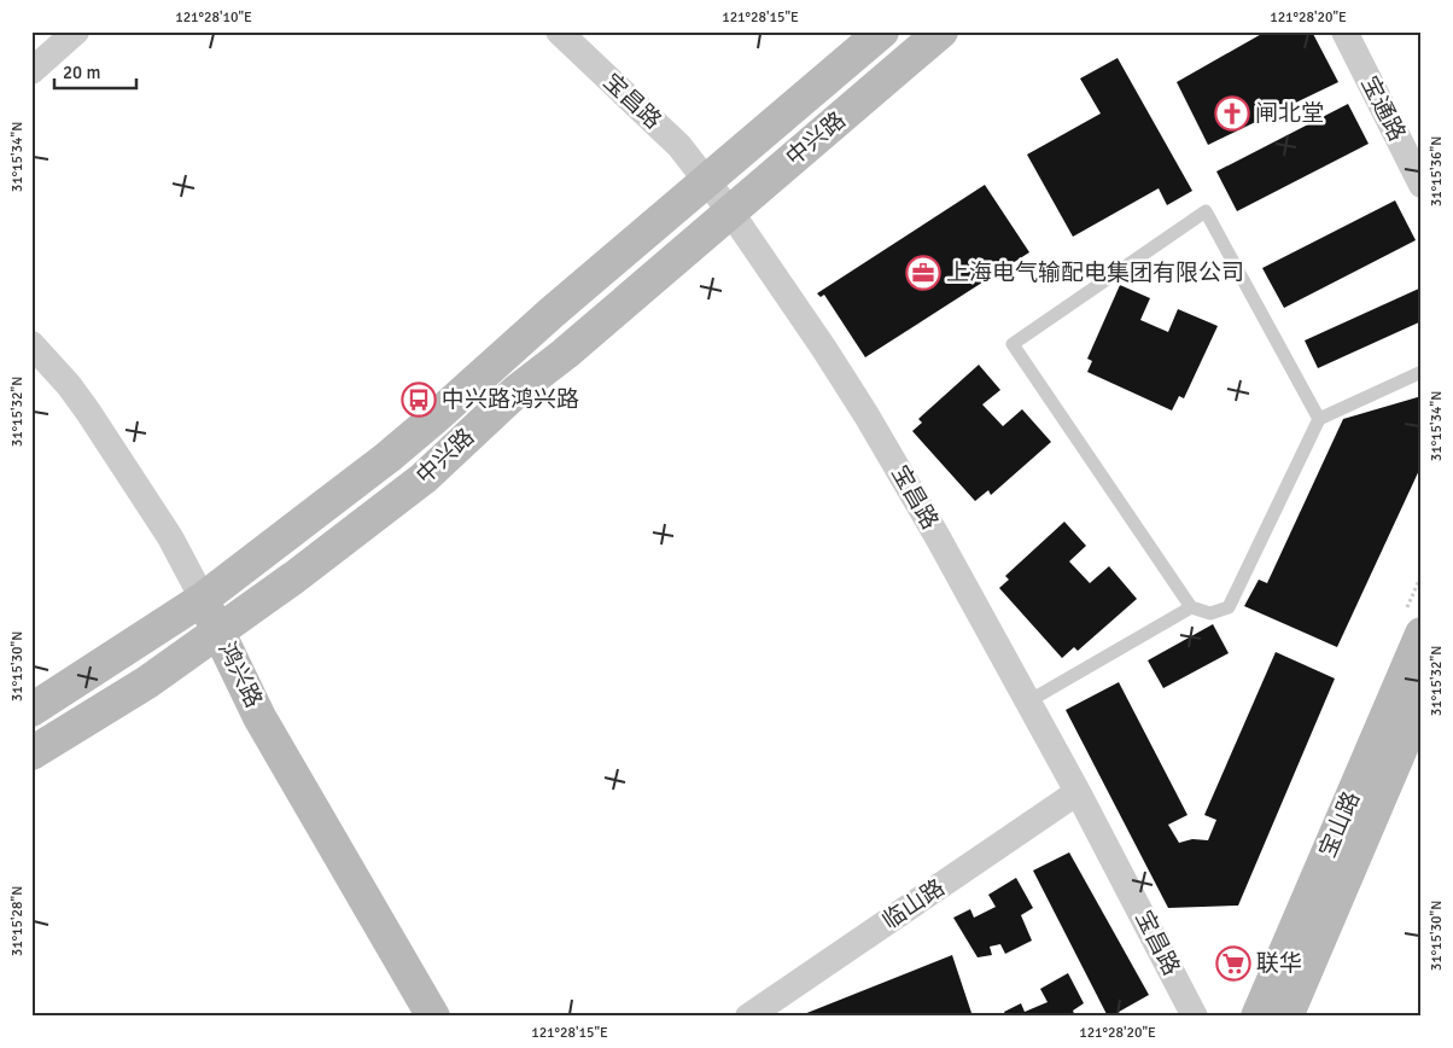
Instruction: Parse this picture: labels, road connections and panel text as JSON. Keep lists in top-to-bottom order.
{
  "streets": {
    "main road": ["中兴路", "鸿兴路", "宝山路"],
    "street": ["宝昌路", "宝通路", "临山路"]
  },
  "crossings": [
    ["宝昌路", "中兴路"],
    ["宝昌路", "临山路"],
    ["中兴路", "鸿兴路"]
  ],
  "places": {
    "church": ["闸北堂"],
    "office": ["上海电气输配电集团有限公司"],
    "bus stop": ["中兴路鸿兴路"],
    "supermarket": ["联华"]
  },
  "scale_bar": "20 m",
  "coordinates": [
    "121°28'10\"E",
    "121°28'15\"E",
    "121°28'20\"E",
    "31°15'34\"N",
    "31°15'36\"N",
    "31°15'32\"N",
    "31°15'30\"N",
    "31°15'28\"N"
  ]
}
